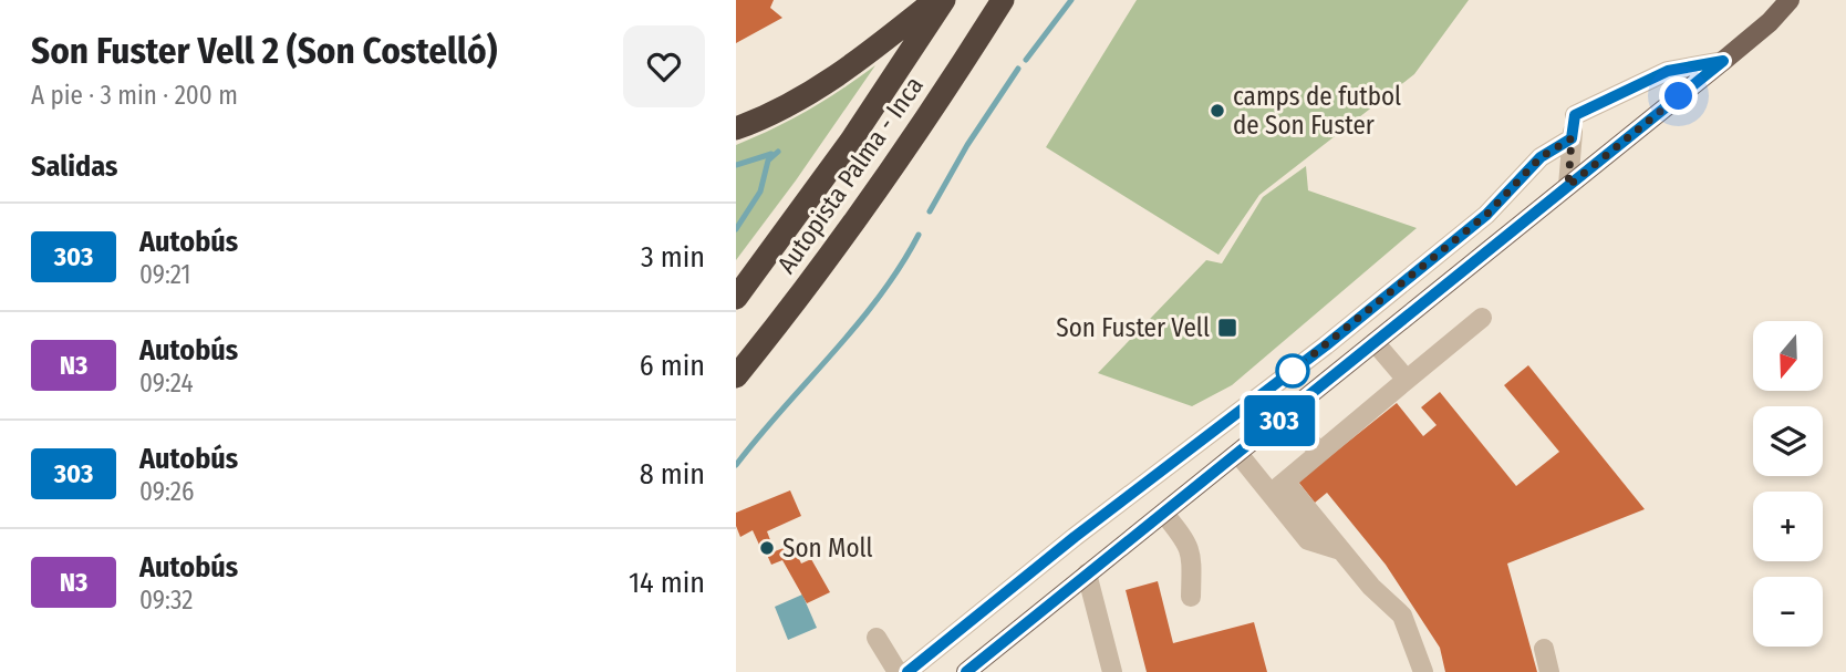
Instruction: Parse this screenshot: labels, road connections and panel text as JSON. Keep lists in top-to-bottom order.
{
  "streets": {
    "highway": ["Autopista Palma - Inca"]
  },
  "places": {
    "other": ["camps de futbol de Son Fuster", "Son Moll"],
    "transit": ["Son Fuster Vell"]
  },
  "lines": ["bus line 303"],
  "north": "bottom",
  "page": {
    "heading": [
      ["Son Fuster Vell 2 (Son Costelló)", "A pie · 3 min · 200 m"],
      "Salidas"
    ],
    "on_map": "303",
    "list": [
      {
        "mark": "303",
        "name": "Autobús",
        "note": "09:21",
        "value": "3 min"
      },
      {
        "mark": "N3",
        "name": "Autobús",
        "note": "09:24",
        "value": "6 min"
      },
      {
        "mark": "303",
        "name": "Autobús",
        "note": "09:26",
        "value": "8 min"
      },
      {
        "mark": "N3",
        "name": "Autobús",
        "note": "09:32",
        "value": "14 min"
      }
    ],
    "map_buttons": ["+", "−"]
  }
}
